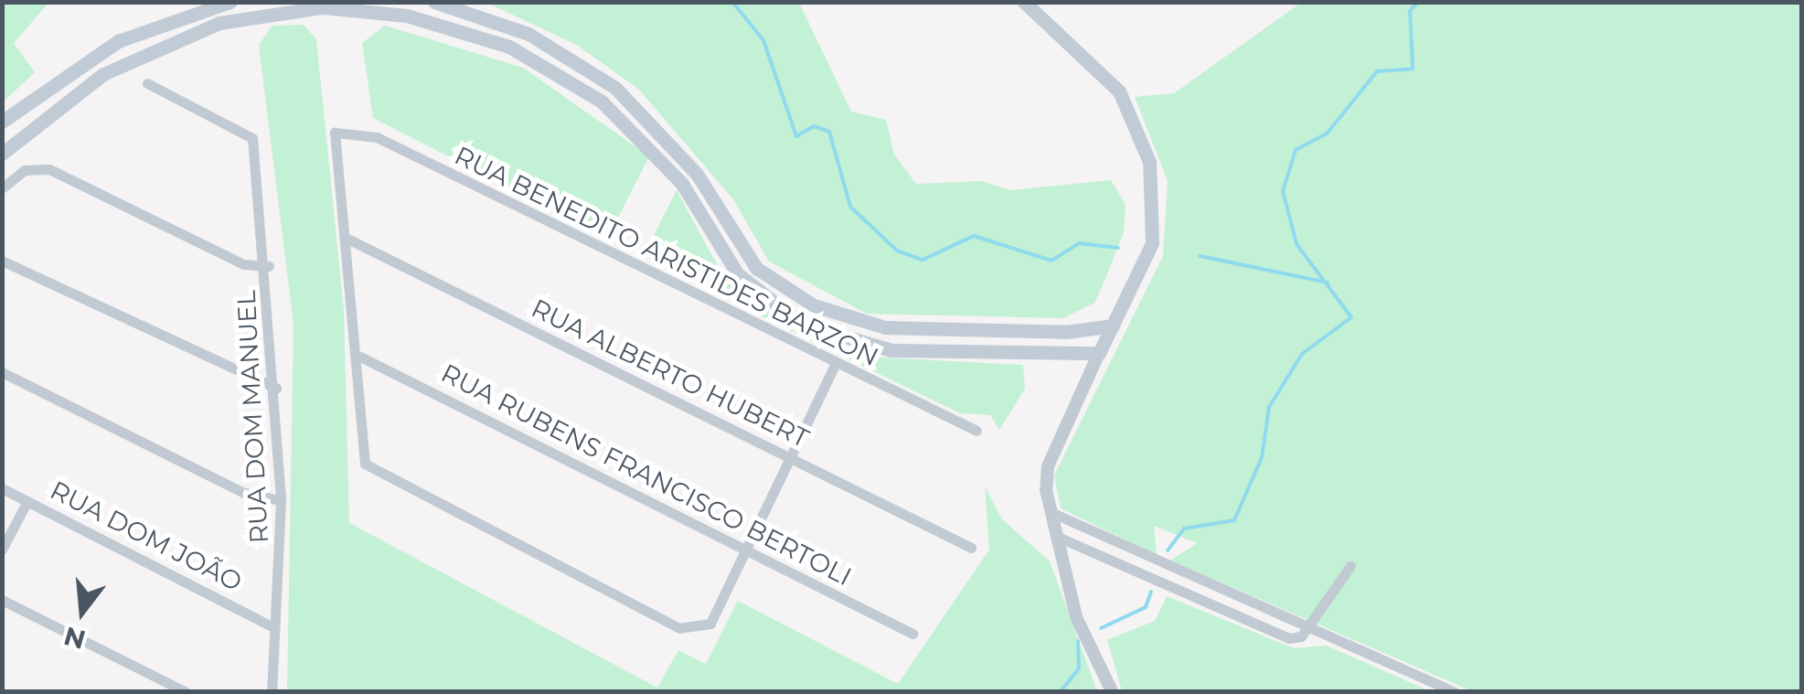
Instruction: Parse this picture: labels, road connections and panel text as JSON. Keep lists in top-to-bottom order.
{
  "streets": {
    "street": [
      "RUA BENEDITO ARISTIDES BARZON",
      "RUA ALBERTO HUBERT",
      "RUA DOM MANUEL",
      "RUA RUBENS FRANCISCO BERTOLI",
      "RUA DOM JOÃO"
    ]
  },
  "crossings": [
    ["RUA BENEDITO ARISTIDES BARZON", "RUA ALBERTO HUBERT"],
    ["RUA DOM MANUEL", "RUA DOM JOÃO"]
  ],
  "north": "bottom"
}
